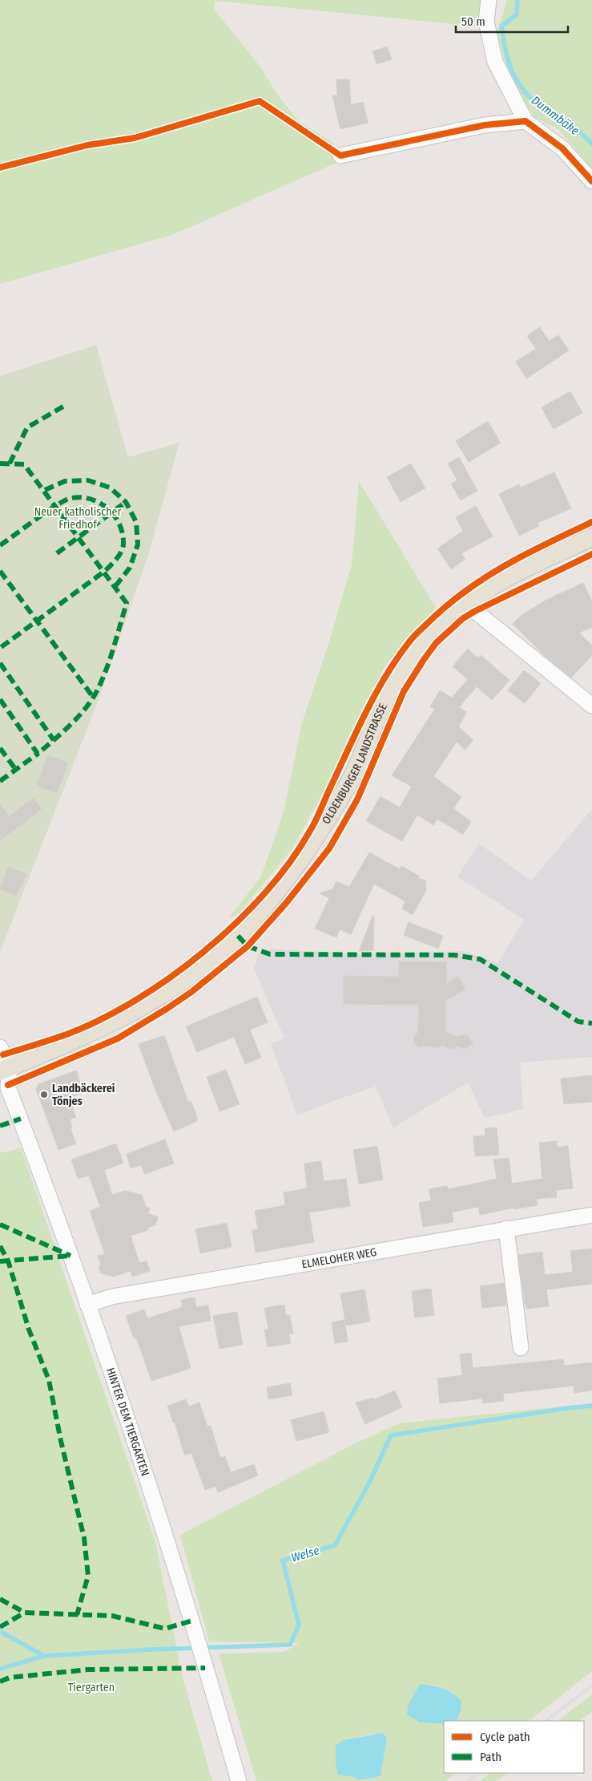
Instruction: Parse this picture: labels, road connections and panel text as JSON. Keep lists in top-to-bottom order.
{
  "streets": {
    "main road": ["OLDENBURGER LANDSTRASSE"],
    "street": ["ELMELOHER WEG", "HINTER DEM TIERGARTEN"]
  },
  "crossings": [
    ["OLDENBURGER LANDSTRASSE", "HINTER DEM TIERGARTEN"],
    ["ELMELOHER WEG", "HINTER DEM TIERGARTEN"]
  ],
  "water": ["Dummbäke", "Welse"],
  "parks": ["Neuer katholischer Friedhof", "Tiergarten"],
  "places": ["Landbäckerei Tönjes"],
  "legend": ["Cycle path", "Path"],
  "scale_bar": "50 m"
}
